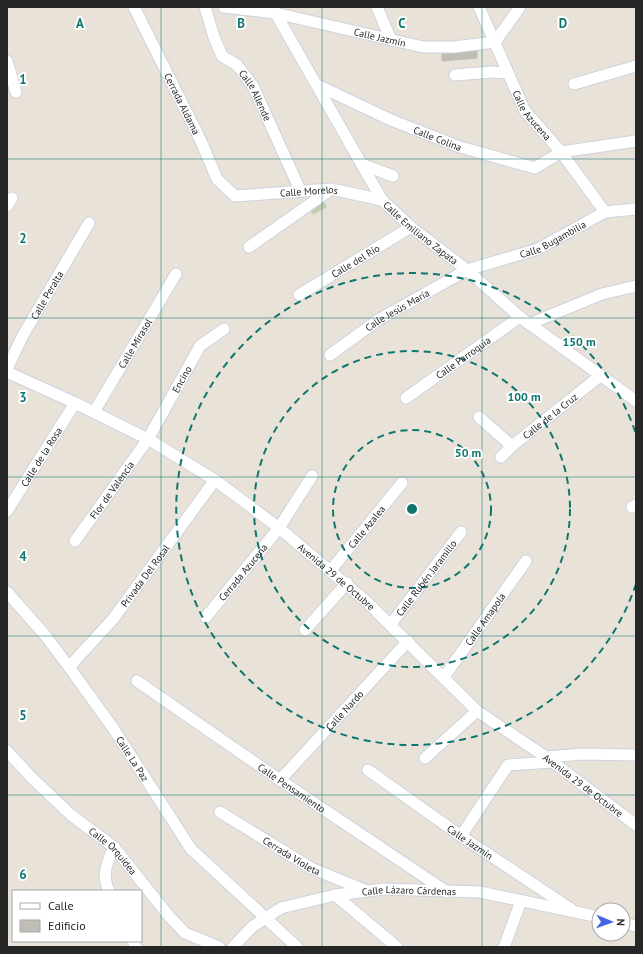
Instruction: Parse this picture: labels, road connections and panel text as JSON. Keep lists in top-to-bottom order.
{
  "streets": {
    "street": [
      "Calle Jazmín",
      "Calle Allende",
      "Cerrada Aldama",
      "Calle Azucena",
      "Calle Colina",
      "Calle Morelos",
      "Calle Emiliano Zapata",
      "Calle Bugambilia",
      "Calle del Río",
      "Calle Peralta",
      "Calle Jesús María",
      "Calle Mirasol",
      "Calle Parroquia",
      "Encino",
      "Calle de la Cruz",
      "Calle de la Rosa",
      "Flor de Valencia",
      "Calle Azalea",
      "Cerrada Azucena",
      "Privada Del Rosal",
      "Avenida 29 de Octubre",
      "Calle Rubén Jaramillo",
      "Calle Amapola",
      "Calle Nardo",
      "Calle La Paz",
      "Calle Pensamiento",
      "Calle Orquídea",
      "Cerrada Violeta",
      "Calle Lázaro Cárdenas"
    ]
  },
  "crossings": [
    ["Calle Jazmín", "Calle Azucena"],
    ["Calle Jazmín", "Calle Emiliano Zapata"],
    ["Calle Jazmín", "Calle Lázaro Cárdenas"],
    ["Calle Allende", "Calle Morelos"],
    ["Cerrada Aldama", "Calle Morelos"],
    ["Calle Azucena", "Calle Colina"],
    ["Calle Azucena", "Calle Bugambilia"],
    ["Calle Colina", "Calle Emiliano Zapata"],
    ["Calle Morelos", "Calle Emiliano Zapata"],
    ["Calle Emiliano Zapata", "Calle Bugambilia"],
    ["Calle Emiliano Zapata", "Calle del Río"],
    ["Calle Emiliano Zapata", "Calle Jesús María"],
    ["Calle Emiliano Zapata", "Calle Parroquia"],
    ["Calle Emiliano Zapata", "Calle de la Cruz"],
    ["Calle Bugambilia", "Calle Jesús María"],
    ["Calle Mirasol", "Avenida 29 de Octubre"],
    ["Encino", "Flor de Valencia"],
    ["Encino", "Avenida 29 de Octubre"],
    ["Calle de la Rosa", "Avenida 29 de Octubre"],
    ["Flor de Valencia", "Avenida 29 de Octubre"],
    ["Calle Azalea", "Avenida 29 de Octubre"],
    ["Cerrada Azucena", "Avenida 29 de Octubre"],
    ["Privada Del Rosal", "Avenida 29 de Octubre"],
    ["Privada Del Rosal", "Calle La Paz"],
    ["Avenida 29 de Octubre", "Calle Rubén Jaramillo"],
    ["Avenida 29 de Octubre", "Calle Amapola"],
    ["Avenida 29 de Octubre", "Calle Nardo"],
    ["Calle Nardo", "Calle Pensamiento"],
    ["Calle La Paz", "Calle Lázaro Cárdenas"],
    ["Calle Pensamiento", "Calle Lázaro Cárdenas"],
    ["Cerrada Violeta", "Calle Lázaro Cárdenas"]
  ],
  "legend": ["Calle", "Edificio"],
  "north": "right",
  "grid": {
    "columns": [
      "A",
      "B",
      "C",
      "D"
    ],
    "rows": [
      "1",
      "2",
      "3",
      "4",
      "5",
      "6"
    ]
  },
  "rings": ["150 m", "100 m", "50 m"]
}
